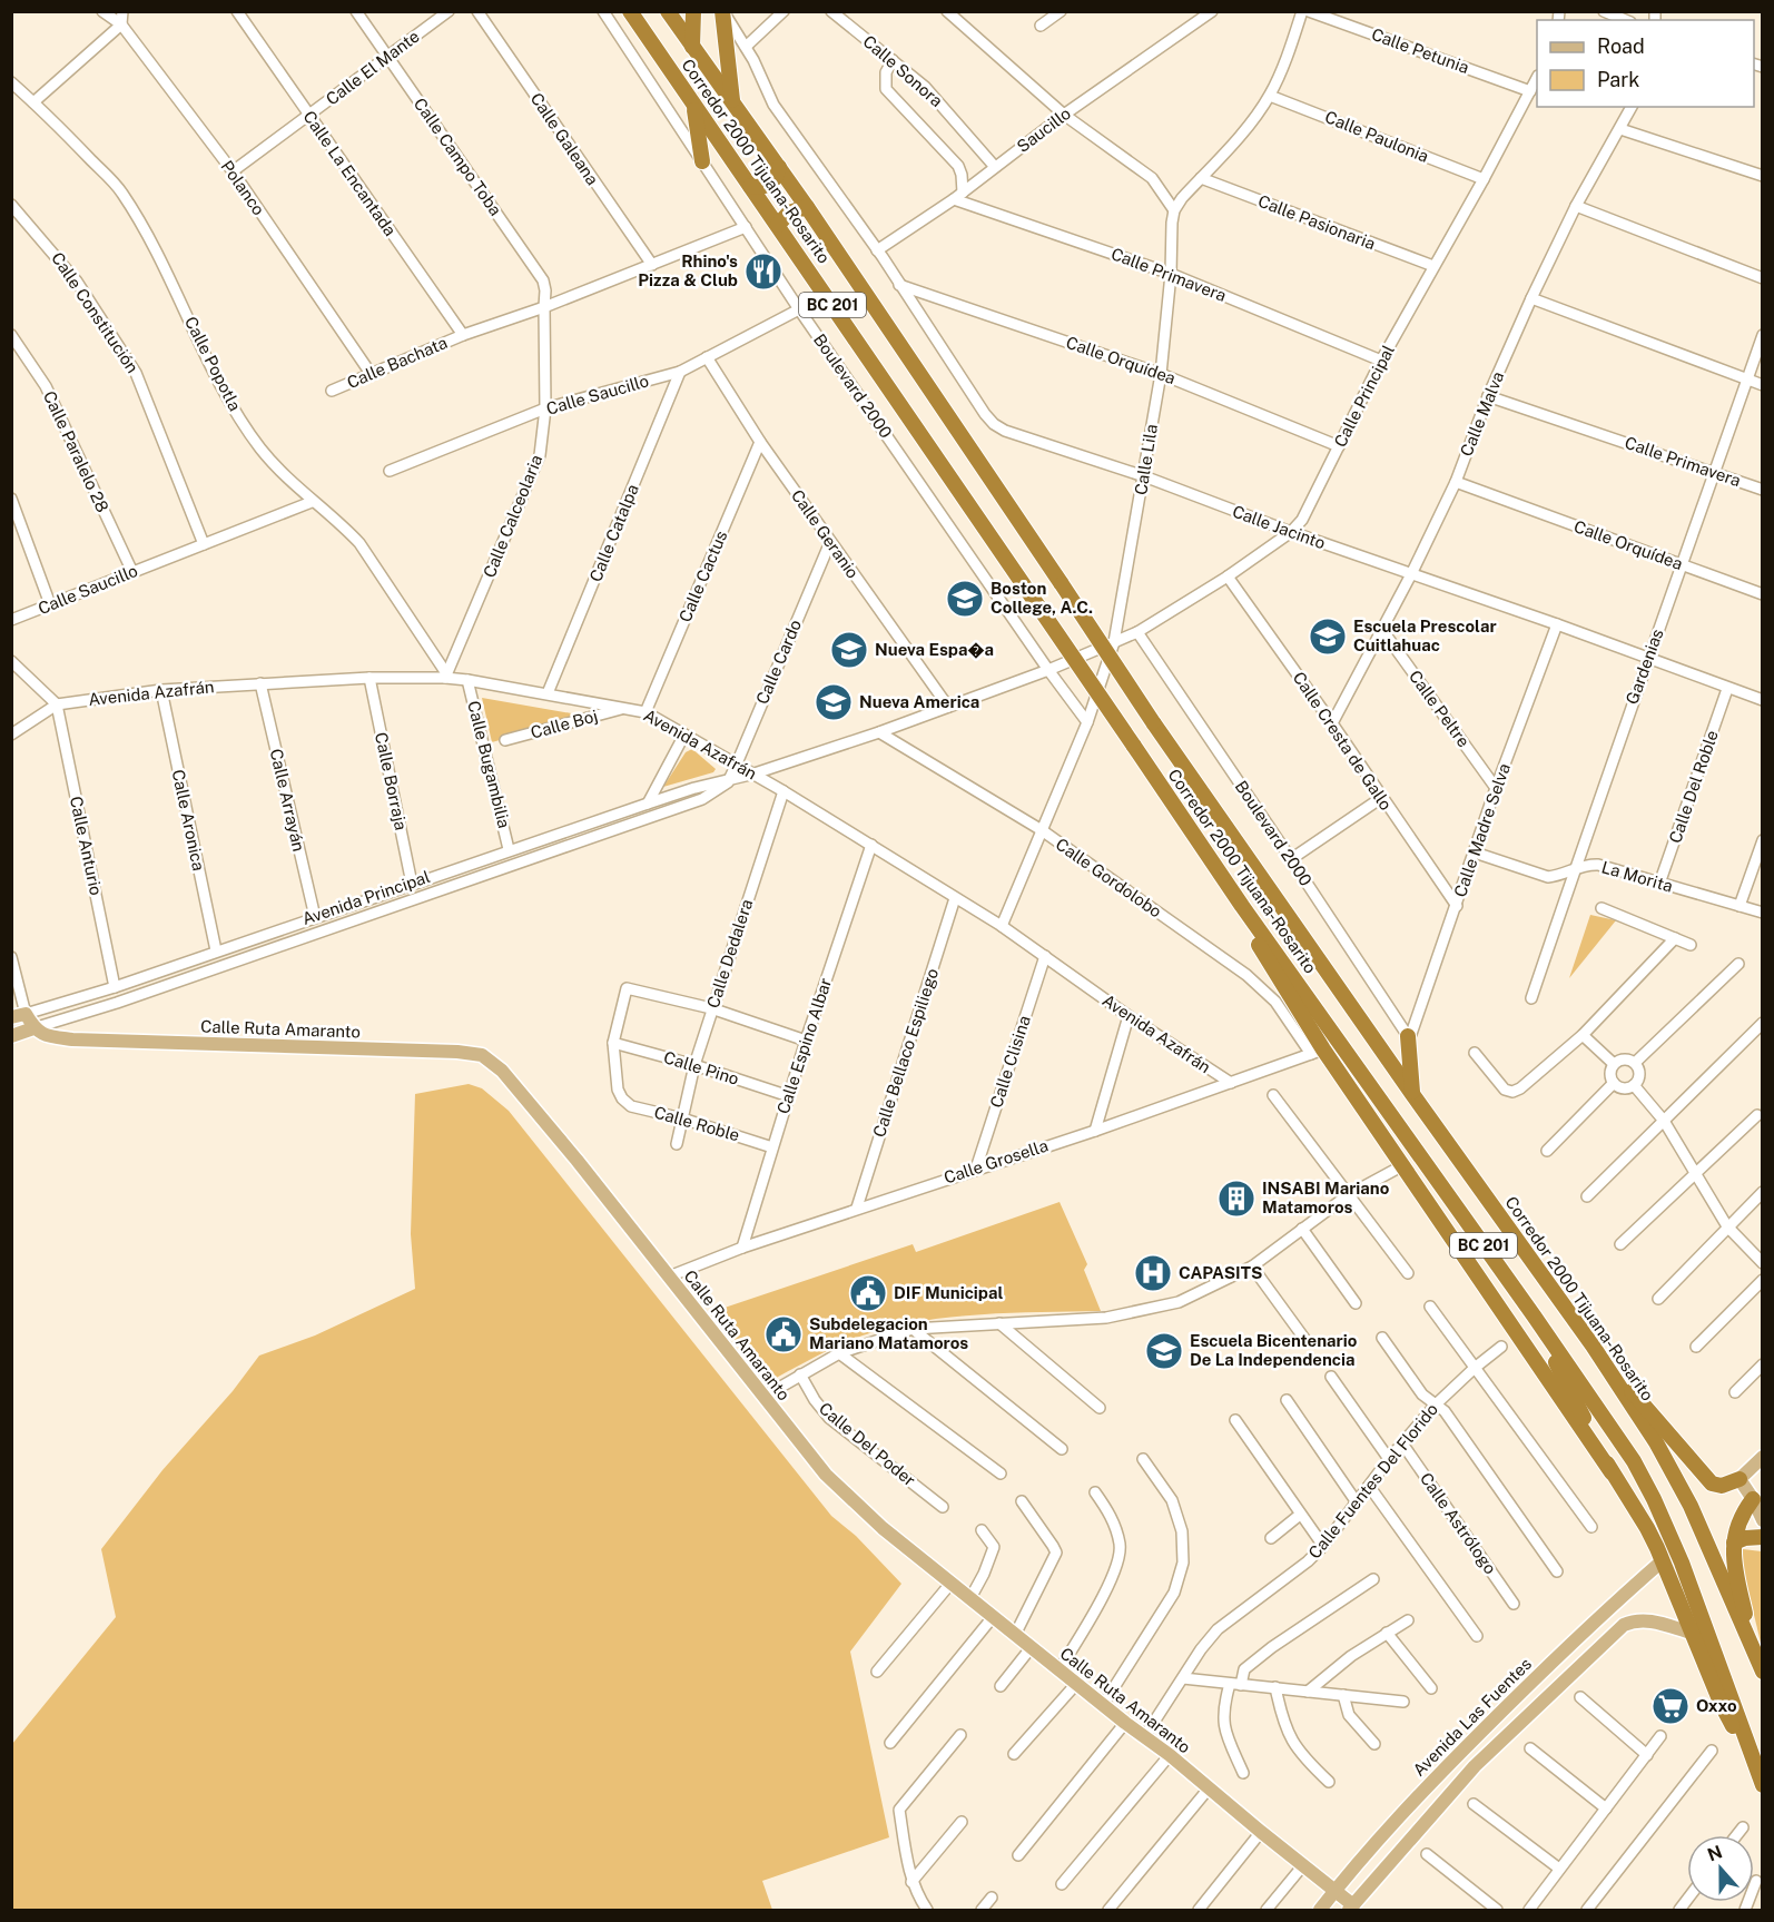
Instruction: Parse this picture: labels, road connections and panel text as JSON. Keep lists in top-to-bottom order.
{
  "streets": {
    "highway": ["Corredor 2000 Tijuana-Rosarito", "BC 201"],
    "main road": ["Avenida Principal", "Calle Ruta Amaranto", "Avenida Las Fuentes"],
    "street": [
      "Calle Petunia",
      "Calle El Mante",
      "Calle Sonora",
      "Saucillo",
      "Calle Paulonia",
      "Calle Galeana",
      "Calle Campo Toba",
      "Calle La Encantada",
      "Polanco",
      "Calle Pasionaria",
      "Calle Primavera",
      "Calle Constitución",
      "Calle Orquídea",
      "Calle Bachata",
      "Calle Popotla",
      "Boulevard 2000",
      "Calle Saucillo",
      "Calle Principal",
      "Calle Malva",
      "Calle Paralelo 28",
      "Calle Lila",
      "Calle Calceolaria",
      "Calle Jacinto",
      "Calle Catalpa",
      "Calle Geranio",
      "Calle Cactus",
      "Calle Cardo",
      "Gardenias",
      "Avenida Azafrán",
      "Calle Peltre",
      "Calle Boj",
      "Calle Cresta de Gallo",
      "Calle Bugambilia",
      "Calle Borraja",
      "Calle Del Roble",
      "Calle Arrayán",
      "Calle Aronica",
      "Calle Madre Selva",
      "Calle Anturio",
      "La Morita",
      "Calle Gordolobo",
      "Calle Dedalera",
      "Calle Espino Albar",
      "Calle Bellaco Espiliego",
      "Calle Clisina",
      "Calle Pino",
      "Calle Roble",
      "Calle Grosella",
      "Calle Del Poder",
      "Calle Fuentes Del Florido",
      "Calle Astrólogo"
    ]
  },
  "crossings": [
    ["Calle Petunia", "Calle Principal"],
    ["Calle El Mante", "Calle Campo Toba"],
    ["Calle El Mante", "Calle La Encantada"],
    ["Calle El Mante", "Polanco"],
    ["Calle Sonora", "Saucillo"],
    ["Saucillo", "Calle Primavera"],
    ["Saucillo", "Calle Jacinto"],
    ["Calle Paulonia", "Calle Principal"],
    ["Calle Campo Toba", "Calle Calceolaria"],
    ["Calle La Encantada", "Calle Bachata"],
    ["Polanco", "Calle Bachata"],
    ["Calle Pasionaria", "Calle Principal"],
    ["Calle Primavera", "Calle Principal"],
    ["Calle Primavera", "Calle Malva"],
    ["Calle Primavera", "Calle Lila"],
    ["Calle Primavera", "Gardenias"],
    ["Calle Constitución", "Calle Saucillo"],
    ["Calle Orquídea", "Calle Principal"],
    ["Calle Orquídea", "Calle Malva"],
    ["Calle Orquídea", "Calle Lila"],
    ["Calle Orquídea", "Calle Jacinto"],
    ["Calle Orquídea", "Gardenias"],
    ["Calle Popotla", "Calle Saucillo"],
    ["Calle Popotla", "Calle Calceolaria"],
    ["Calle Popotla", "Avenida Azafrán"],
    ["Boulevard 2000", "Calle Saucillo"],
    ["Boulevard 2000", "Calle Principal"],
    ["Boulevard 2000", "Calle Lila"],
    ["Boulevard 2000", "Calle Madre Selva"],
    ["Boulevard 2000", "Avenida Principal"],
    ["Calle Saucillo", "Calle Paralelo 28"],
    ["Calle Saucillo", "Calle Calceolaria"],
    ["Calle Saucillo", "Calle Catalpa"],
    ["Calle Saucillo", "Calle Geranio"],
    ["Calle Principal", "Calle Lila"],
    ["Calle Principal", "Calle Jacinto"],
    ["Calle Principal", "Calle Cresta de Gallo"],
    ["Calle Principal", "Avenida Principal"],
    ["Calle Malva", "Calle Jacinto"],
    ["Calle Malva", "Calle Peltre"],
    ["Calle Malva", "Calle Cresta de Gallo"],
    ["Calle Lila", "Calle Jacinto"],
    ["Calle Lila", "Avenida Azafrán"],
    ["Calle Lila", "Calle Gordolobo"],
    ["Calle Lila", "Avenida Principal"],
    ["Calle Calceolaria", "Avenida Azafrán"],
    ["Calle Jacinto", "Gardenias"],
    ["Calle Jacinto", "Calle Del Roble"],
    ["Calle Jacinto", "Calle Madre Selva"],
    ["Calle Catalpa", "Avenida Azafrán"],
    ["Calle Geranio", "Calle Cactus"],
    ["Calle Geranio", "Calle Cardo"],
    ["Calle Geranio", "Avenida Principal"],
    ["Calle Cactus", "Avenida Azafrán"],
    ["Calle Cardo", "Avenida Azafrán"],
    ["Calle Cardo", "Avenida Principal"],
    ["Gardenias", "La Morita"],
    ["Avenida Azafrán", "Calle Boj"],
    ["Avenida Azafrán", "Calle Bugambilia"],
    ["Avenida Azafrán", "Calle Borraja"],
    ["Avenida Azafrán", "Calle Arrayán"],
    ["Avenida Azafrán", "Calle Aronica"],
    ["Avenida Azafrán", "Calle Anturio"],
    ["Avenida Azafrán", "Avenida Principal"],
    ["Avenida Azafrán", "Calle Dedalera"],
    ["Avenida Azafrán", "Calle Espino Albar"],
    ["Avenida Azafrán", "Calle Bellaco Espiliego"],
    ["Avenida Azafrán", "Calle Clisina"],
    ["Avenida Azafrán", "Calle Grosella"],
    ["Calle Peltre", "Calle Madre Selva"],
    ["Calle Cresta de Gallo", "Calle Madre Selva"],
    ["Calle Bugambilia", "Avenida Principal"],
    ["Calle Borraja", "Avenida Principal"],
    ["Calle Del Roble", "La Morita"],
    ["Calle Arrayán", "Avenida Principal"],
    ["Calle Aronica", "Avenida Principal"],
    ["Calle Madre Selva", "La Morita"],
    ["Calle Anturio", "Avenida Principal"],
    ["Calle Gordolobo", "Avenida Principal"],
    ["Calle Gordolobo", "Calle Grosella"],
    ["Avenida Principal", "Calle Ruta Amaranto"],
    ["Calle Dedalera", "Calle Pino"],
    ["Calle Dedalera", "Calle Roble"],
    ["Calle Ruta Amaranto", "Calle Grosella"],
    ["Calle Ruta Amaranto", "Calle Fuentes Del Florido"],
    ["Calle Ruta Amaranto", "Avenida Las Fuentes"],
    ["Calle Espino Albar", "Calle Pino"],
    ["Calle Espino Albar", "Calle Roble"],
    ["Calle Espino Albar", "Calle Grosella"],
    ["Calle Bellaco Espiliego", "Calle Grosella"],
    ["Calle Clisina", "Calle Grosella"],
    ["Calle Pino", "Calle Roble"],
    ["Calle Fuentes Del Florido", "Calle Astrólogo"]
  ],
  "places": {
    "restaurant": ["Rhino's Pizza & Club"],
    "school or university": [
      "Boston College, A.C.",
      "Escuela Prescolar Cuitlahuac",
      "Nueva Espa�a",
      "Nueva America",
      "Escuela Bicentenario De La Independencia"
    ],
    "building": ["INSABI Mariano Matamoros"],
    "hospital": ["CAPASITS"],
    "public building": ["DIF Municipal", "Subdelegacion Mariano Matamoros"],
    "supermarket": ["Oxxo"]
  },
  "legend": ["Road", "Park"],
  "north": "top"
}
